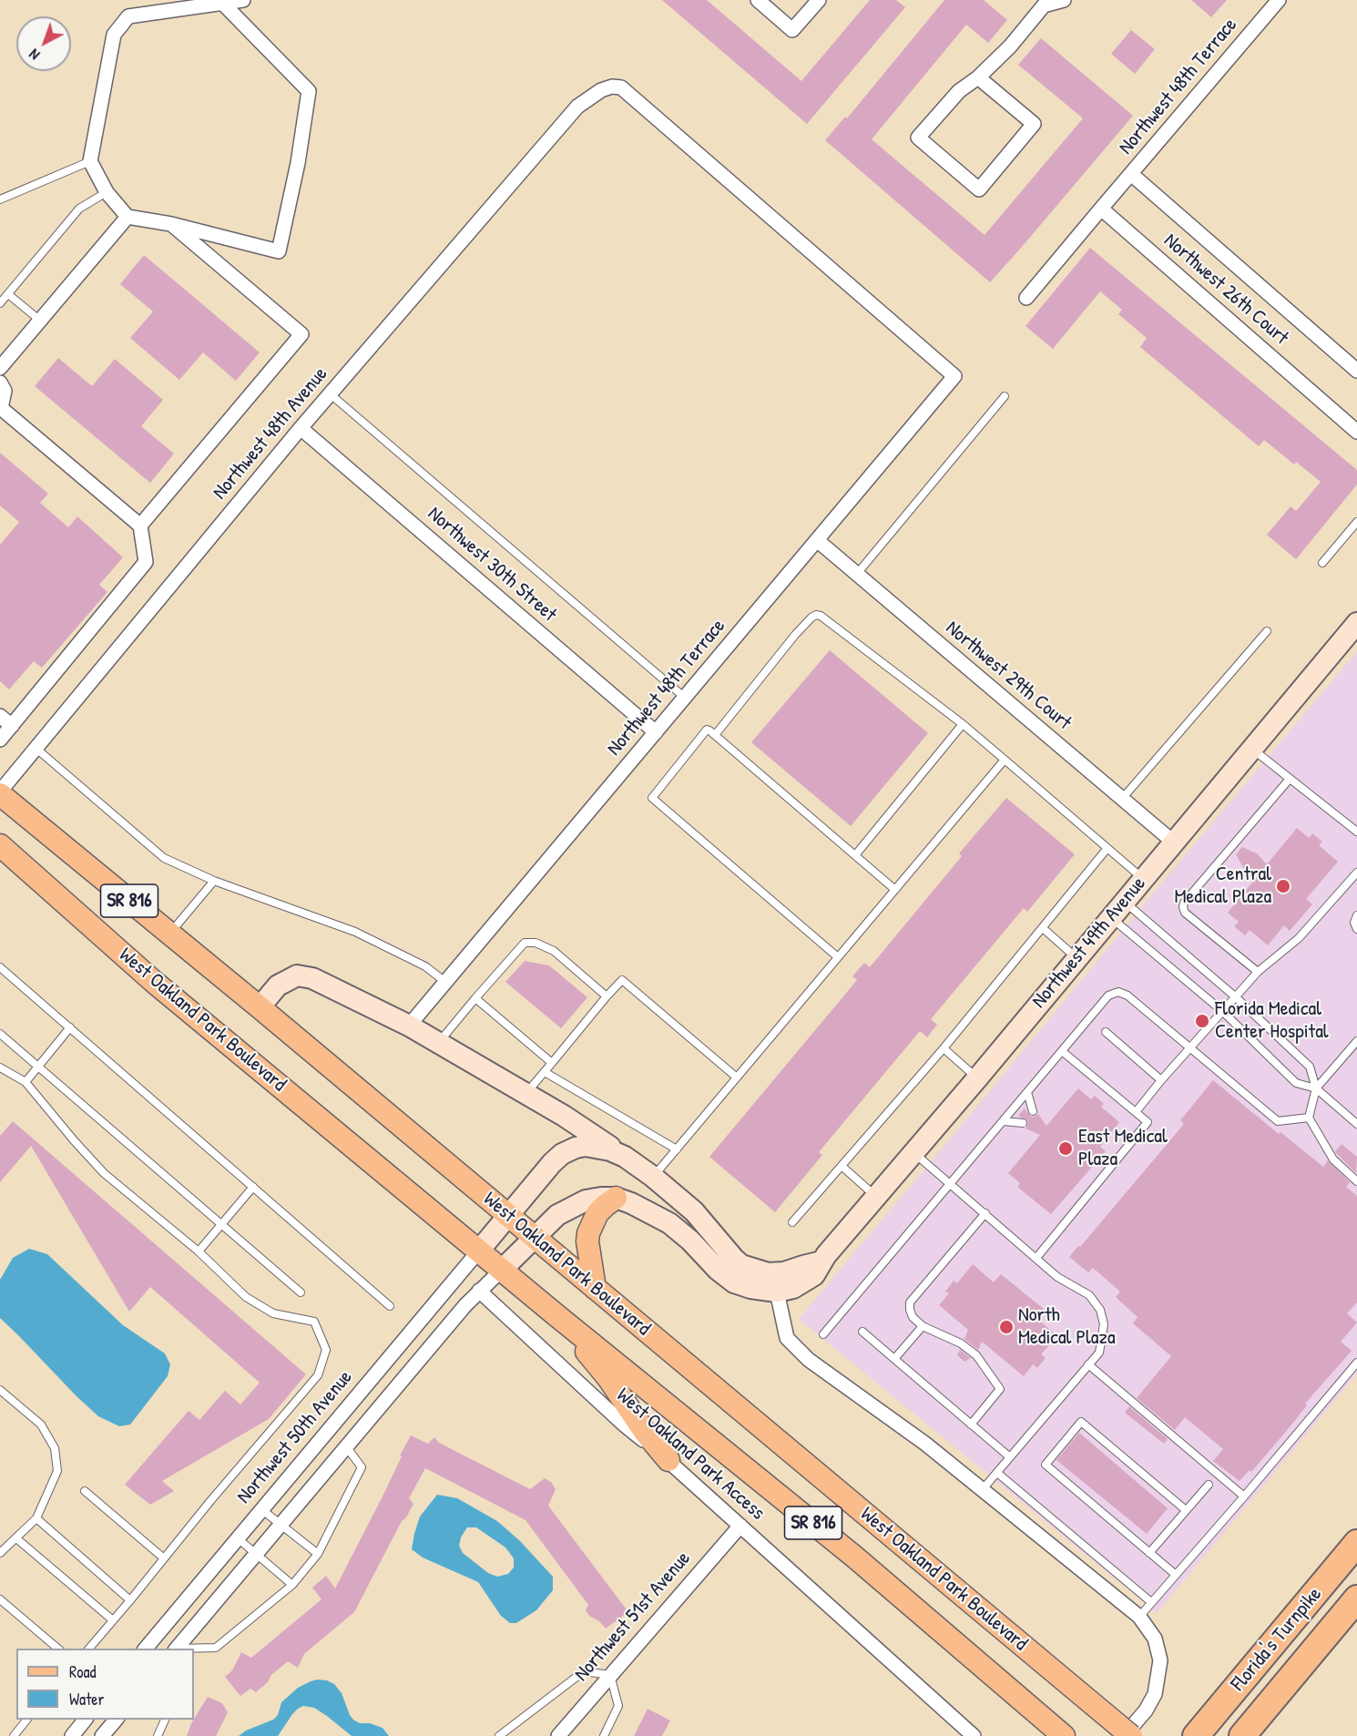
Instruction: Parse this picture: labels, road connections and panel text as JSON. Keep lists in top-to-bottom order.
{
  "streets": {
    "highway": ["Florida's Turnpike"],
    "main road": ["SR 816", "West Oakland Park Boulevard"],
    "street": [
      "Northwest 48th Terrace",
      "Northwest 26th Court",
      "Northwest 48th Avenue",
      "Northwest 30th Street",
      "Northwest 29th Court",
      "Northwest 49th Avenue",
      "Northwest 50th Avenue",
      "West Oakland Park Access",
      "Northwest 51st Avenue"
    ]
  },
  "crossings": [
    ["Northwest 48th Terrace", "Northwest 48th Avenue"],
    ["Northwest 48th Terrace", "Northwest 30th Street"],
    ["Northwest 48th Terrace", "Northwest 29th Court"],
    ["Northwest 48th Avenue", "Northwest 30th Street"],
    ["Northwest 48th Avenue", "West Oakland Park Boulevard"],
    ["Northwest 29th Court", "Northwest 49th Avenue"],
    ["Northwest 49th Avenue", "West Oakland Park Boulevard"],
    ["West Oakland Park Boulevard", "Northwest 50th Avenue"],
    ["West Oakland Park Access", "Northwest 51st Avenue"]
  ],
  "places": [
    "Central Medical Plaza",
    "Florida Medical Center Hospital",
    "East Medical Plaza",
    "North Medical Plaza"
  ],
  "legend": ["Road", "Water"],
  "north": "bottom left"
}
